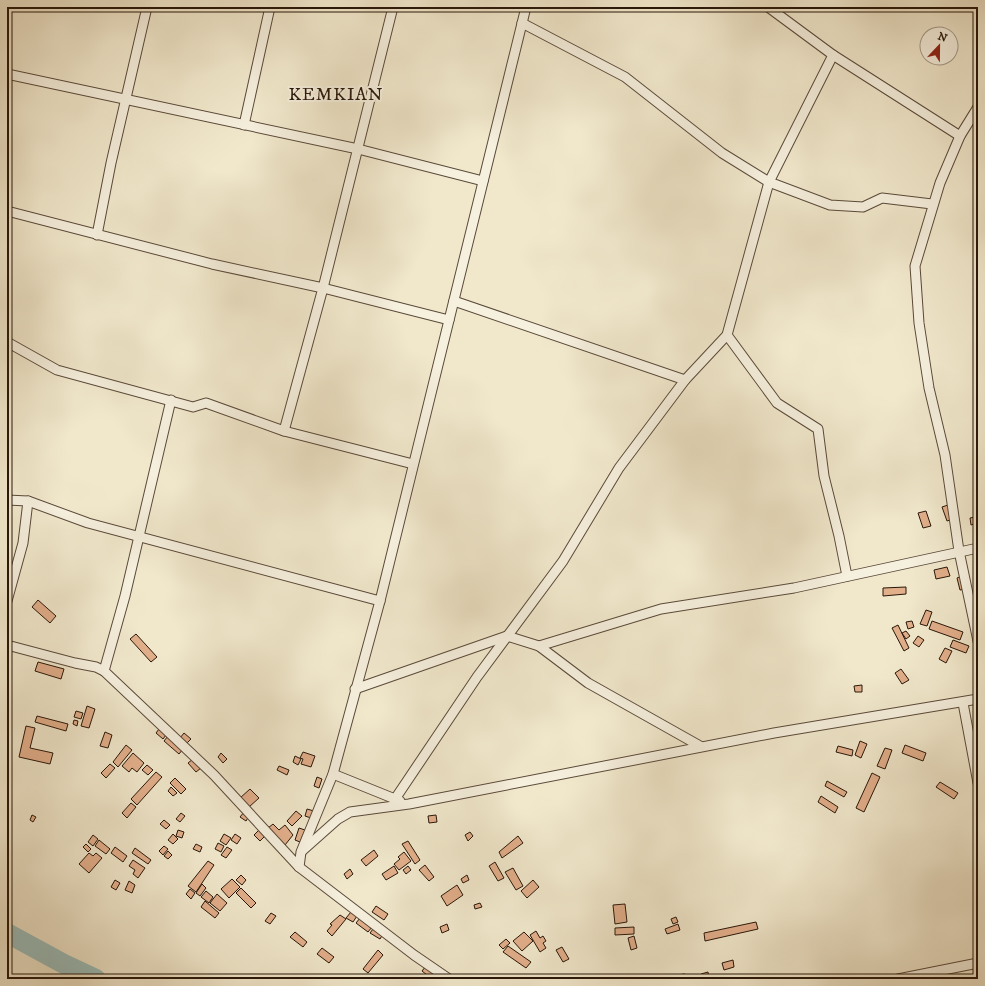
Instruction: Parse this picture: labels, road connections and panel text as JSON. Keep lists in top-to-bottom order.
{
  "districts": ["KEMKIAN"],
  "north": "top"
}
